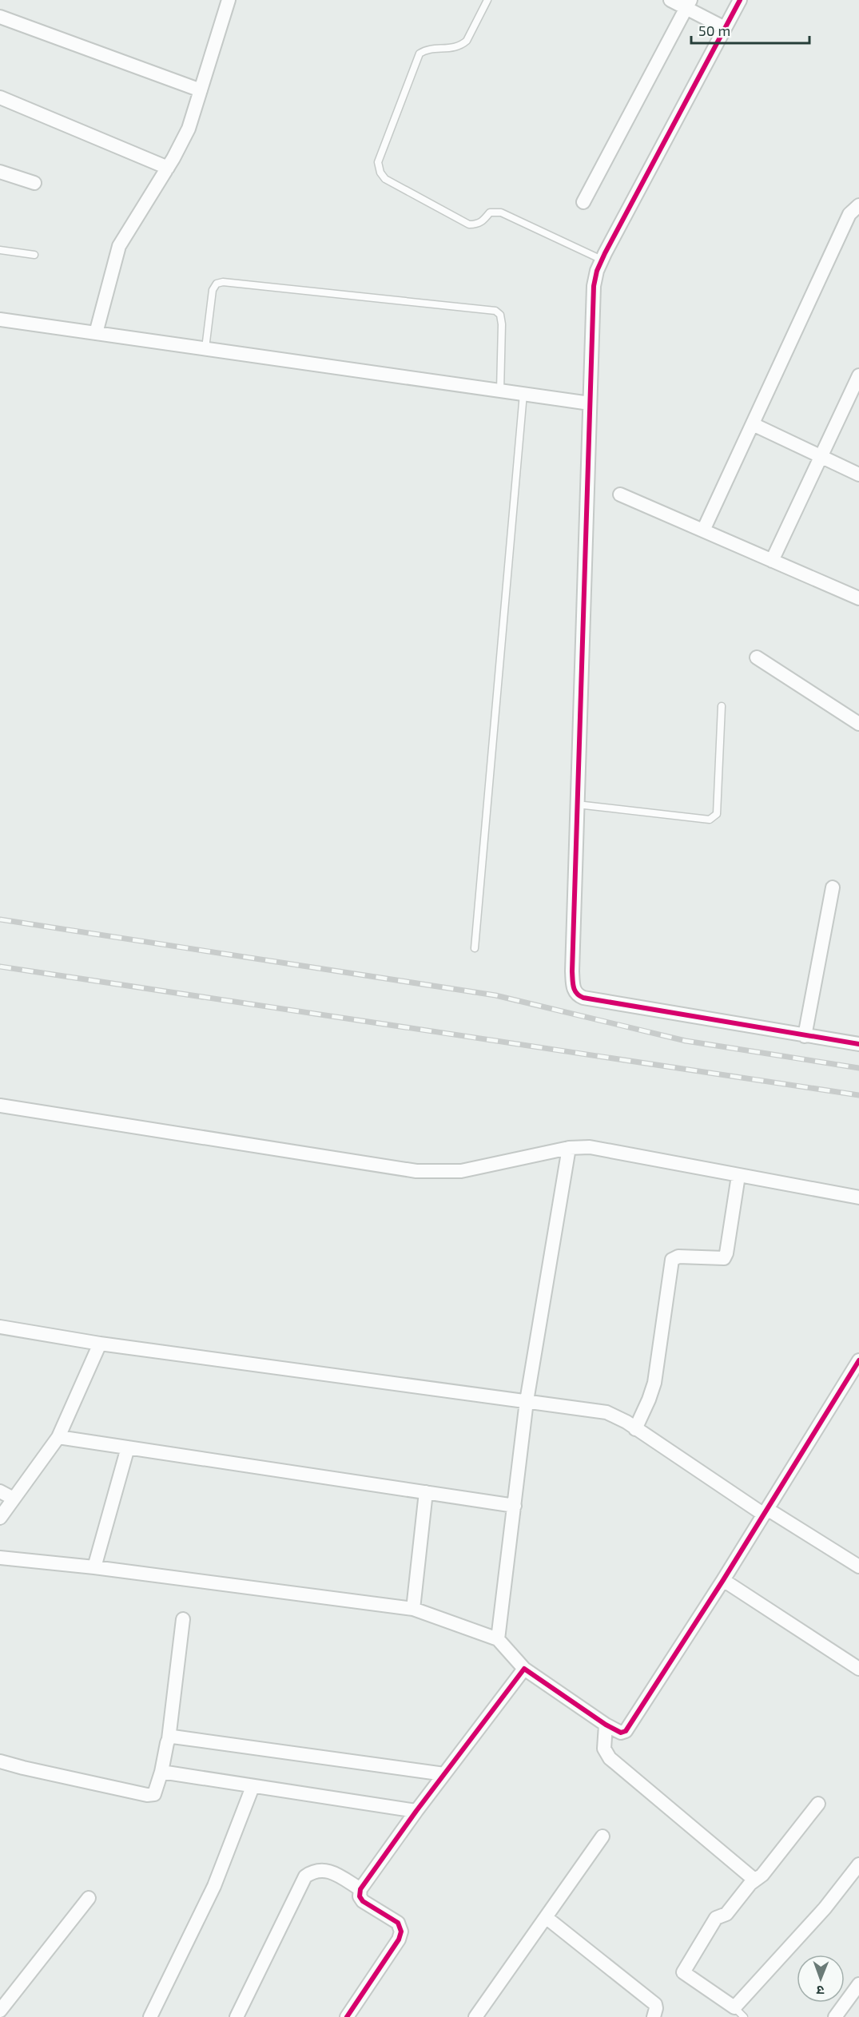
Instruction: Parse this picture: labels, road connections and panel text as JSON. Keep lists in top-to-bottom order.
{
  "scale_bar": "50 m",
  "north": "bottom"
}
